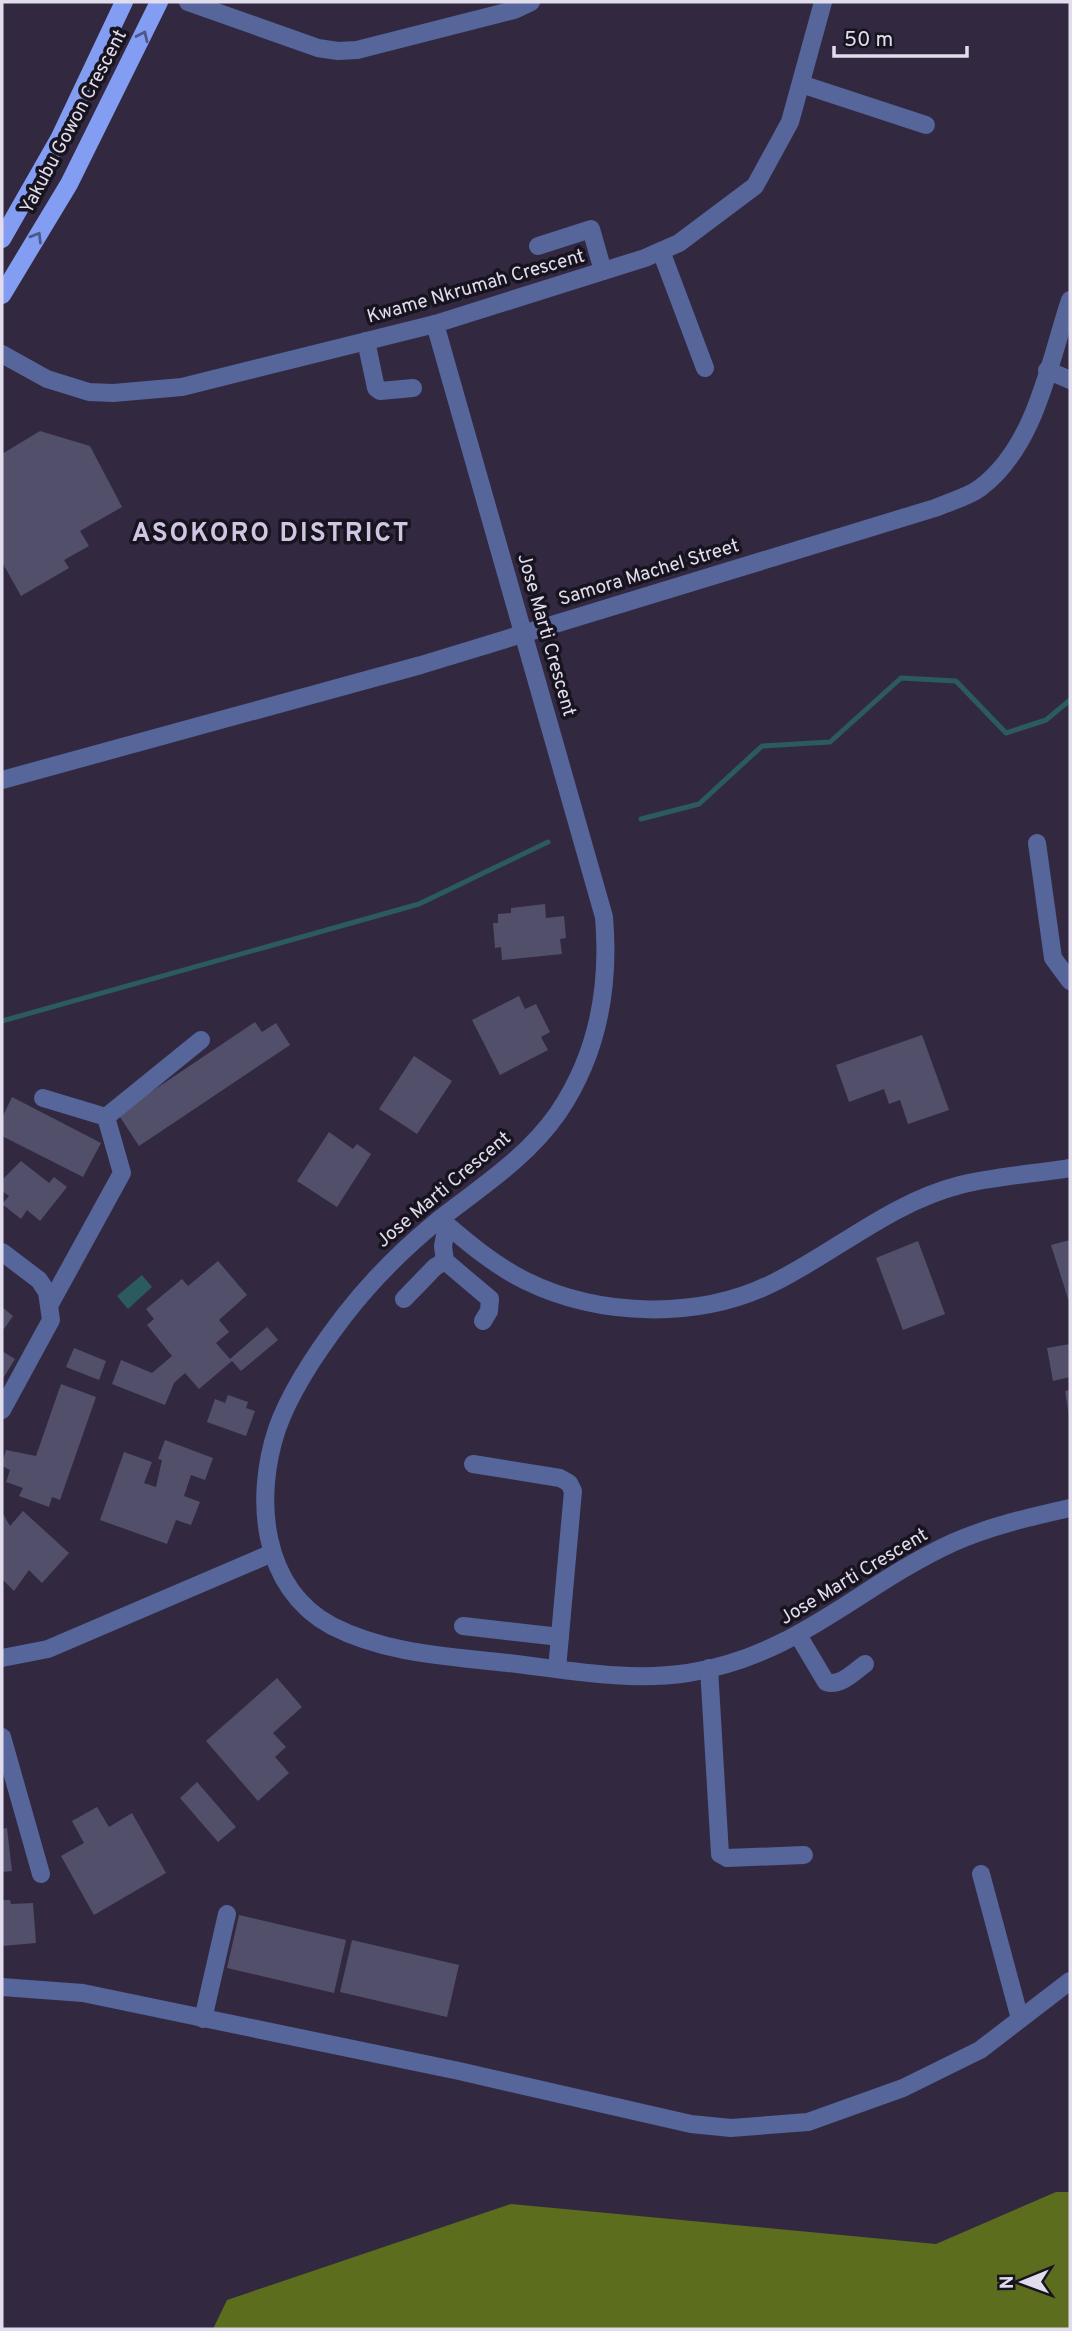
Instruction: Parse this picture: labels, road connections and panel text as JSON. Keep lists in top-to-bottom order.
{
  "streets": {
    "main road": ["Yakubu Gowon Crescent"],
    "street": ["Kwame Nkrumah Crescent", "Samora Machel Street", "Jose Marti Crescent"]
  },
  "crossings": [
    ["Kwame Nkrumah Crescent", "Jose Marti Crescent"],
    ["Samora Machel Street", "Jose Marti Crescent"]
  ],
  "districts": ["ASOKORO DISTRICT"],
  "scale_bar": "50 m",
  "north": "left"
}
